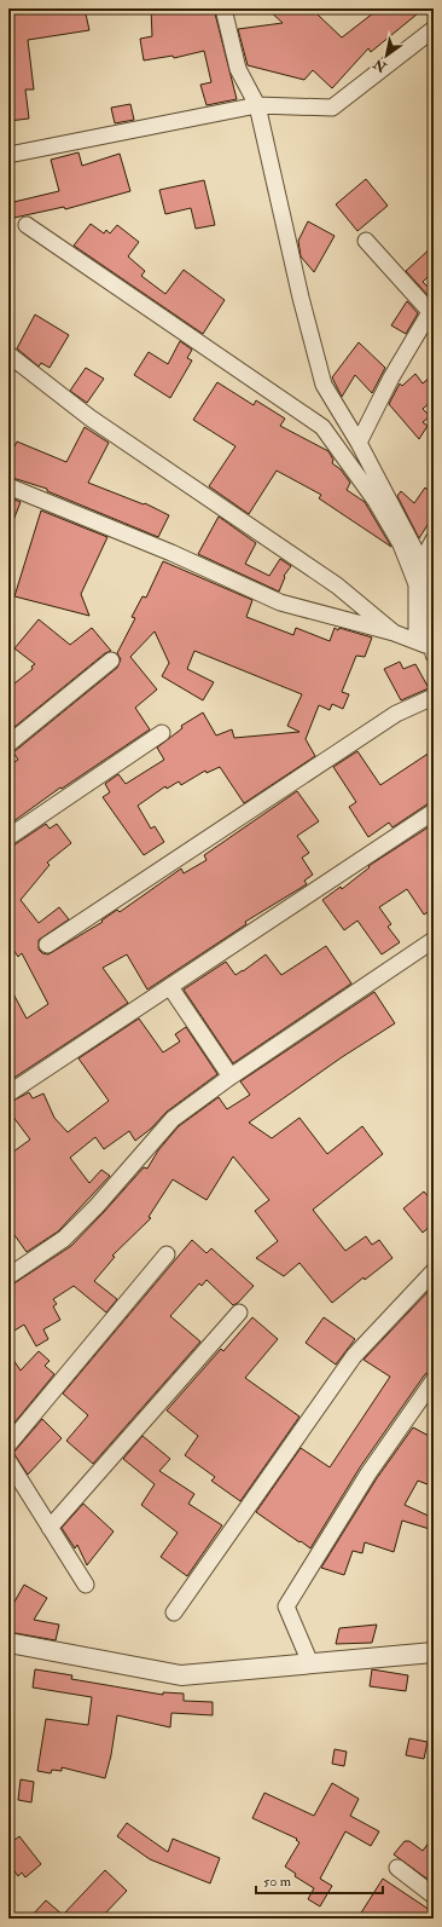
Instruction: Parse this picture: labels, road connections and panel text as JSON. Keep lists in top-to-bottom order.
{
  "scale_bar": "50 m",
  "north": "bottom left"
}
